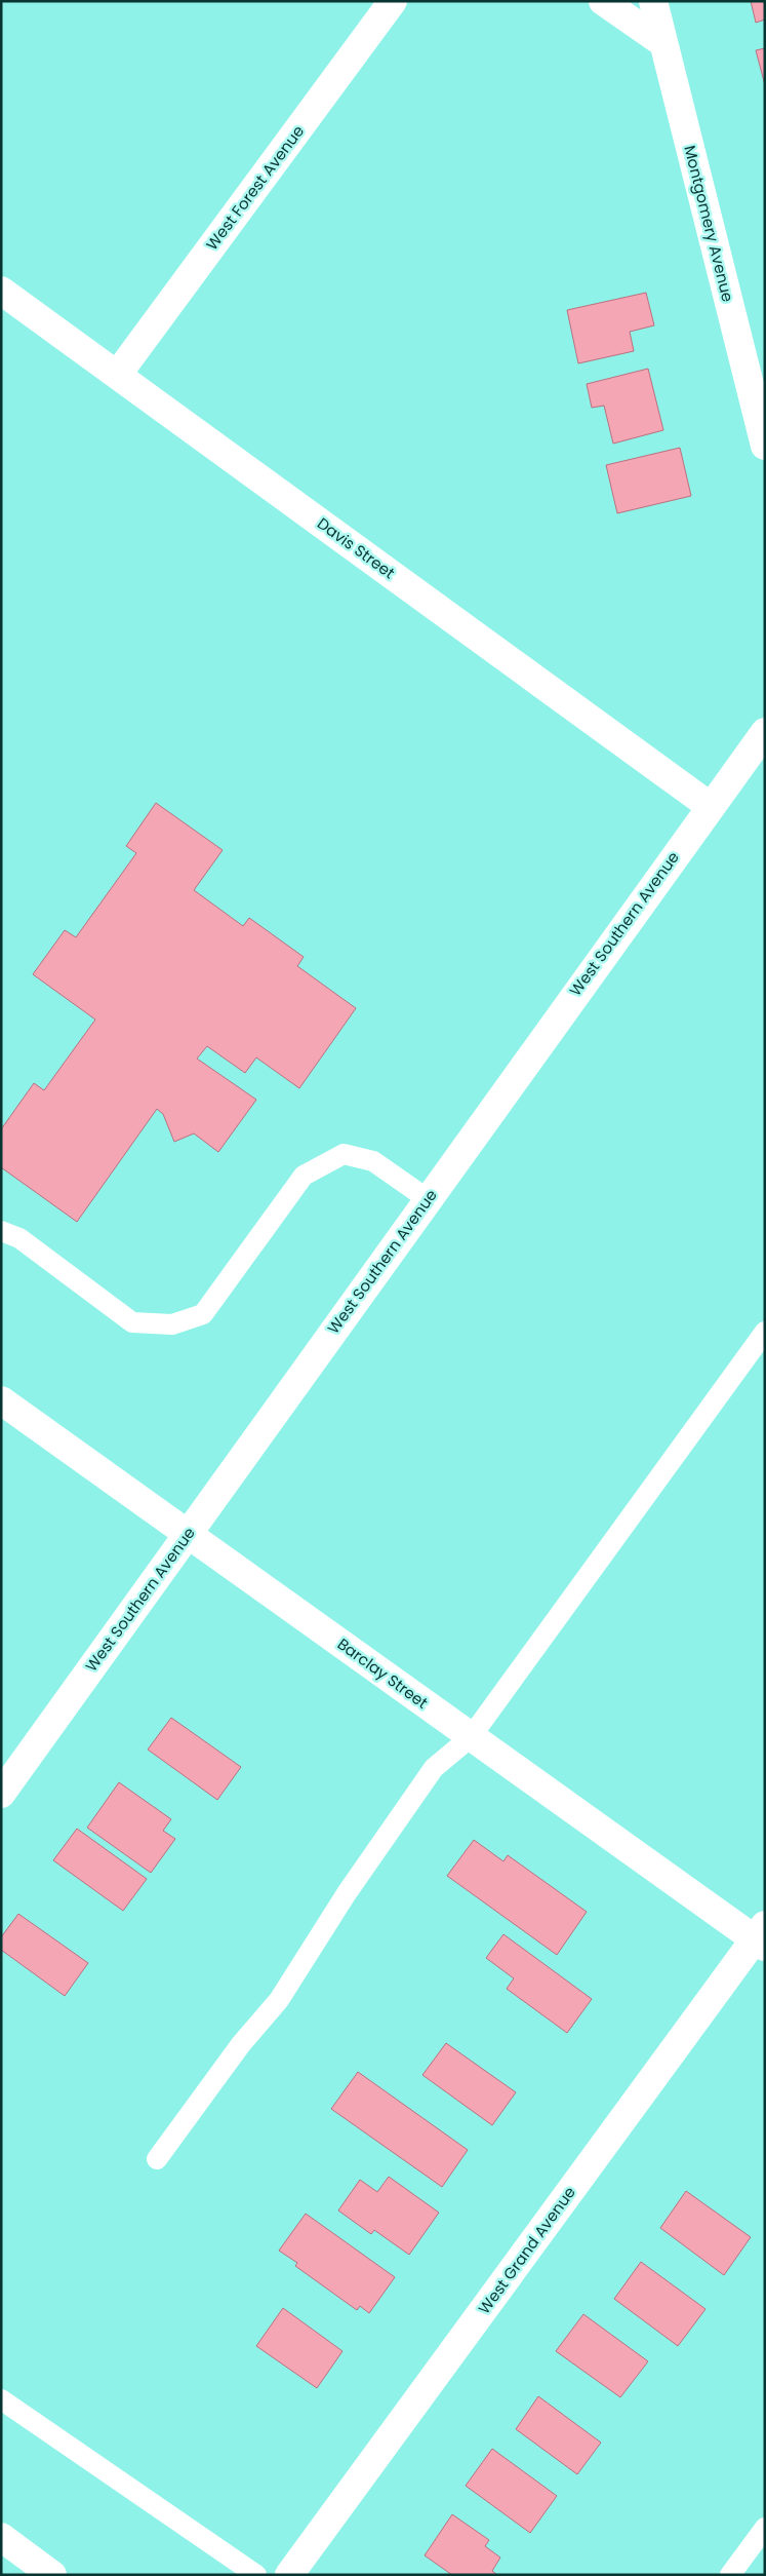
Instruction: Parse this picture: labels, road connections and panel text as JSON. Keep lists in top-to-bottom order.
{
  "streets": {
    "street": [
      "West Forest Avenue",
      "Montgomery Avenue",
      "Davis Street",
      "West Southern Avenue",
      "Barclay Street",
      "West Grand Avenue"
    ]
  },
  "crossings": [
    ["West Forest Avenue", "Davis Street"],
    ["Davis Street", "West Southern Avenue"],
    ["West Southern Avenue", "Barclay Street"],
    ["Barclay Street", "West Grand Avenue"]
  ]
}
